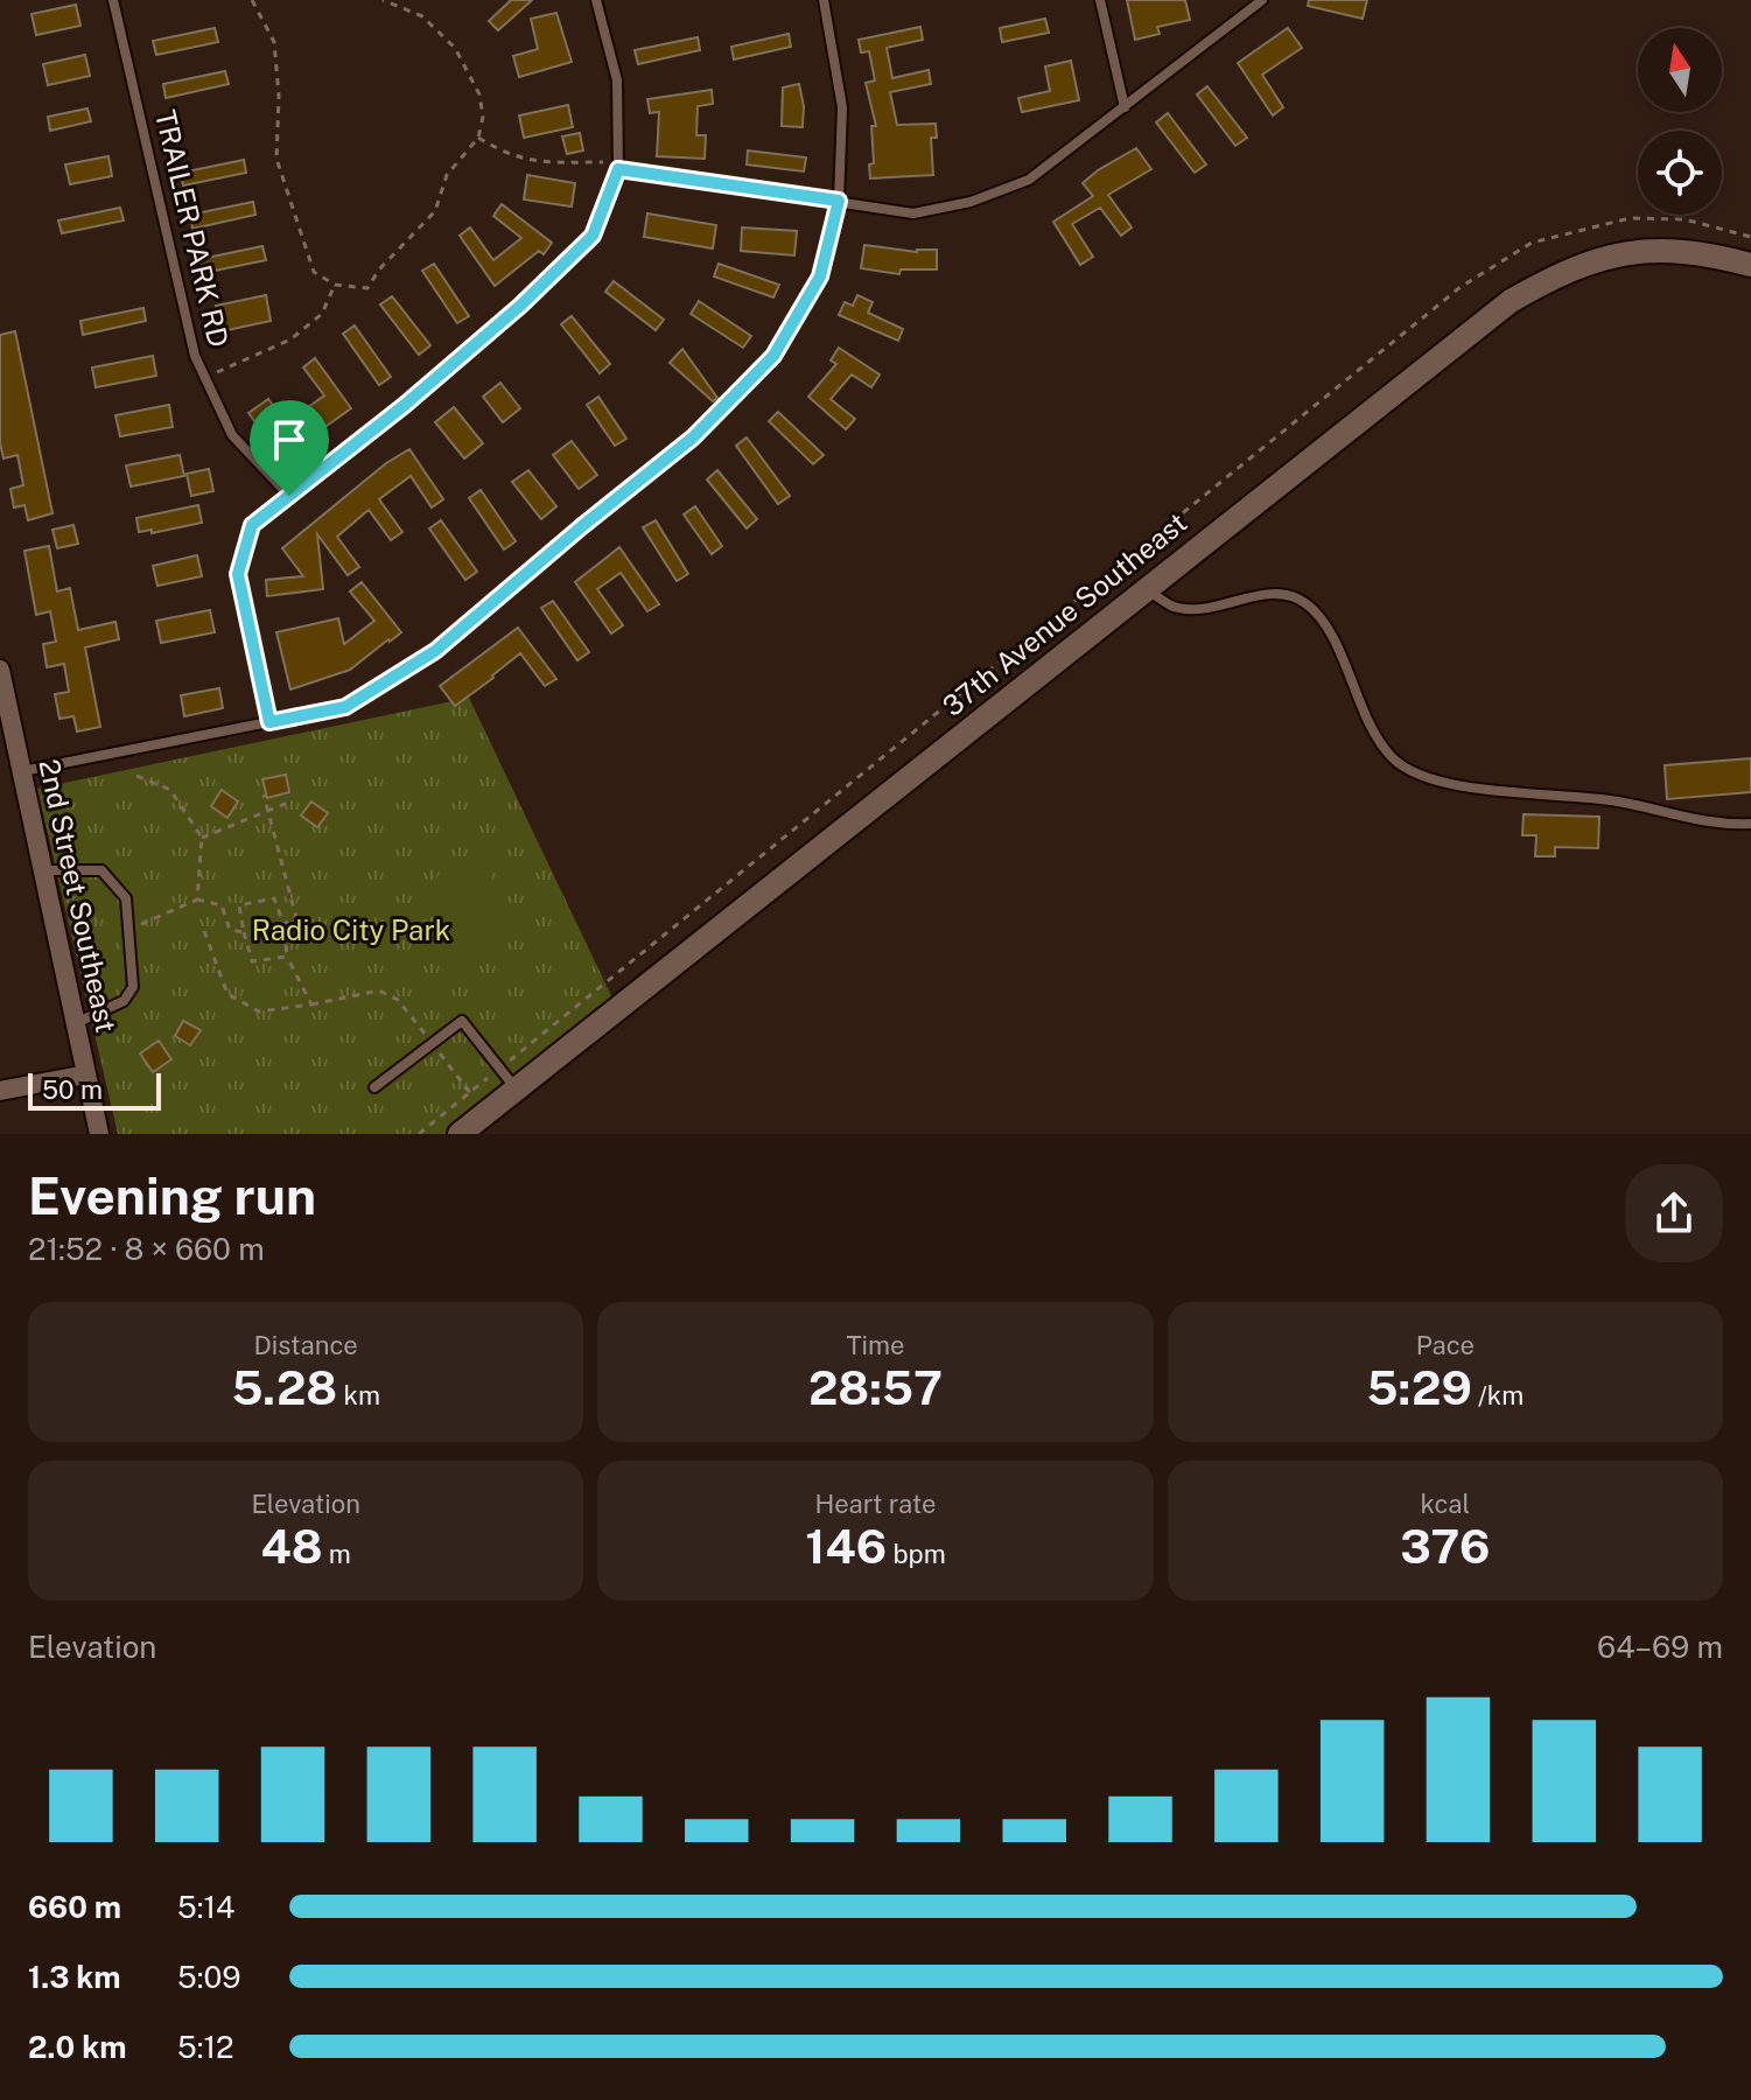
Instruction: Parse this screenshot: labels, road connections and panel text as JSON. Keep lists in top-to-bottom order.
{
  "streets": {
    "street": ["37th Avenue Southeast", "2nd Street Southeast"],
    "lane": ["TRAILER PARK RD"]
  },
  "parks": ["Radio City Park"],
  "scale_bar": "50 m",
  "north": "top",
  "page": {
    "scale": "50 m",
    "heading": ["Evening run", "21:52 · 8 × 660 m"],
    "stats": [
      ["Distance", "5.28 km"],
      ["Time", "28:57"],
      ["Pace", "5:29 /km"],
      ["Elevation", "48 m"],
      ["Heart rate", "146 bpm"],
      ["kcal", "376"]
    ],
    "chart": ["Elevation", "64–69 m"],
    "list": [
      {
        "name": "660 m",
        "note": "5:14"
      },
      {
        "name": "1.3 km",
        "note": "5:09"
      },
      {
        "name": "2.0 km",
        "note": "5:12"
      }
    ]
  }
}
